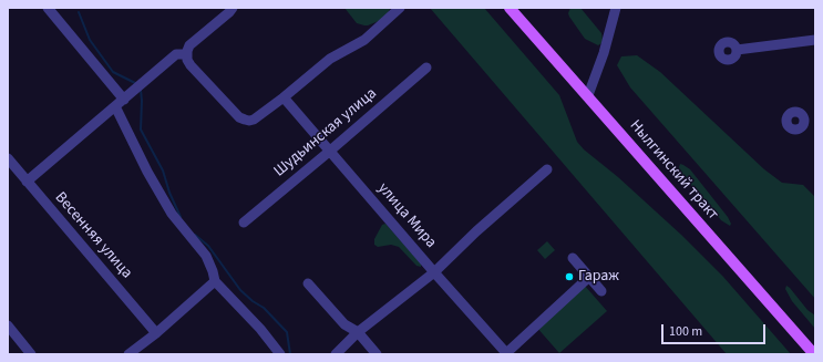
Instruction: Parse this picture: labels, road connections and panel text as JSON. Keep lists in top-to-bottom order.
{
  "streets": {
    "main road": ["Нылгинский тракт"],
    "street": ["Шудьинская улица", "улица Мира", "Весенняя улица"]
  },
  "crossings": [
    ["Шудьинская улица", "улица Мира"]
  ],
  "places": ["Гараж"],
  "scale_bar": "100 m"
}
